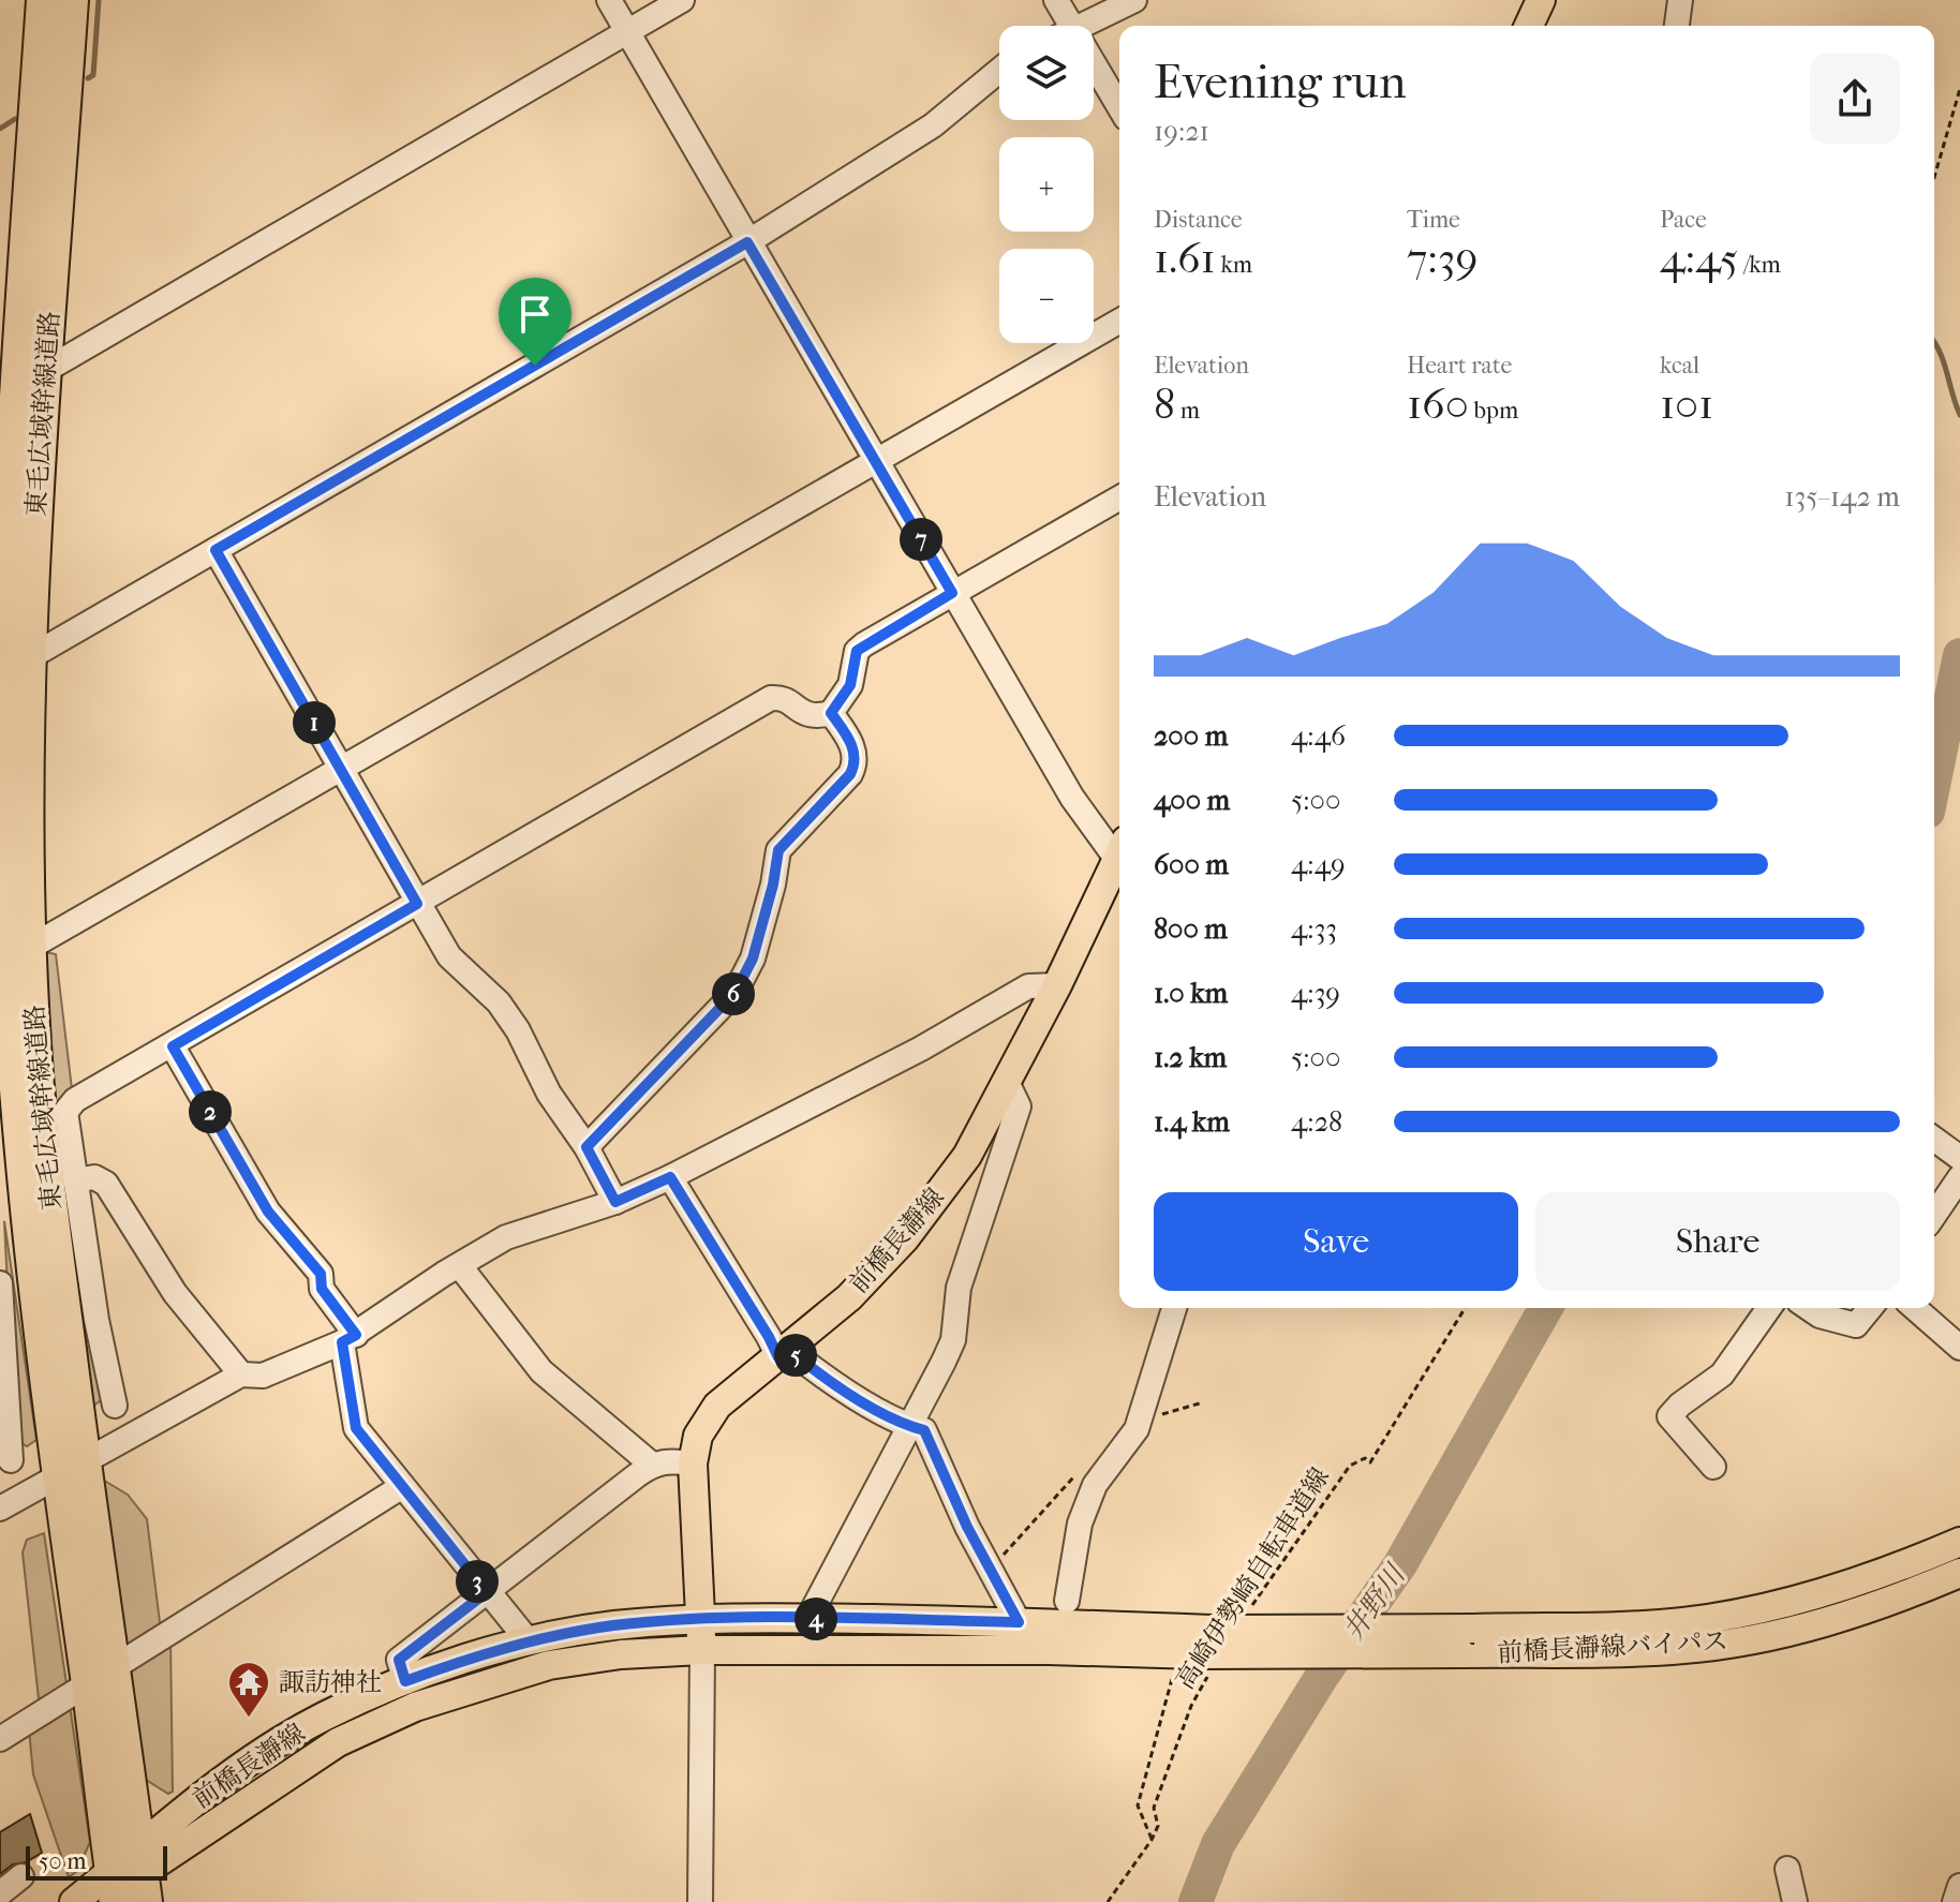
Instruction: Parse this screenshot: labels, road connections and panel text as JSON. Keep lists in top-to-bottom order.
{
  "streets": {
    "highway": ["東毛広域幹線道路"],
    "main road": ["前橋長瀞線", "前橋長瀞線バイパス"],
    "path": ["高崎伊勢崎自転車道線"]
  },
  "crossings": [
    ["東毛広域幹線道路", "前橋長瀞線"],
    ["高崎伊勢崎自転車道線", "前橋長瀞線バイパス"]
  ],
  "water": ["井野川"],
  "places": {
    "temple": ["諏訪神社"]
  },
  "scale_bar": "50 m",
  "page": {
    "map_buttons": ["+", "−"],
    "heading": ["Evening run", "19:21"],
    "stats": [
      ["Distance", "1.61 km"],
      ["Time", "7:39"],
      ["Pace", "4:45 /km"],
      ["Elevation", "8 m"],
      ["Heart rate", "160 bpm"],
      ["kcal", "101"]
    ],
    "chart": ["Elevation", "135–142 m"],
    "pins": [
      "7",
      "1",
      "6",
      "2",
      "5",
      "3",
      "4"
    ],
    "list": [
      {
        "name": "200 m",
        "note": "4:46"
      },
      {
        "name": "400 m",
        "note": "5:00"
      },
      {
        "name": "600 m",
        "note": "4:49"
      },
      {
        "name": "800 m",
        "note": "4:33"
      },
      {
        "name": "1.0 km",
        "note": "4:39"
      },
      {
        "name": "1.2 km",
        "note": "5:00"
      },
      {
        "name": "1.4 km",
        "note": "4:28"
      }
    ],
    "buttons": ["Save", "Share"],
    "scale": "50 m"
  }
}
